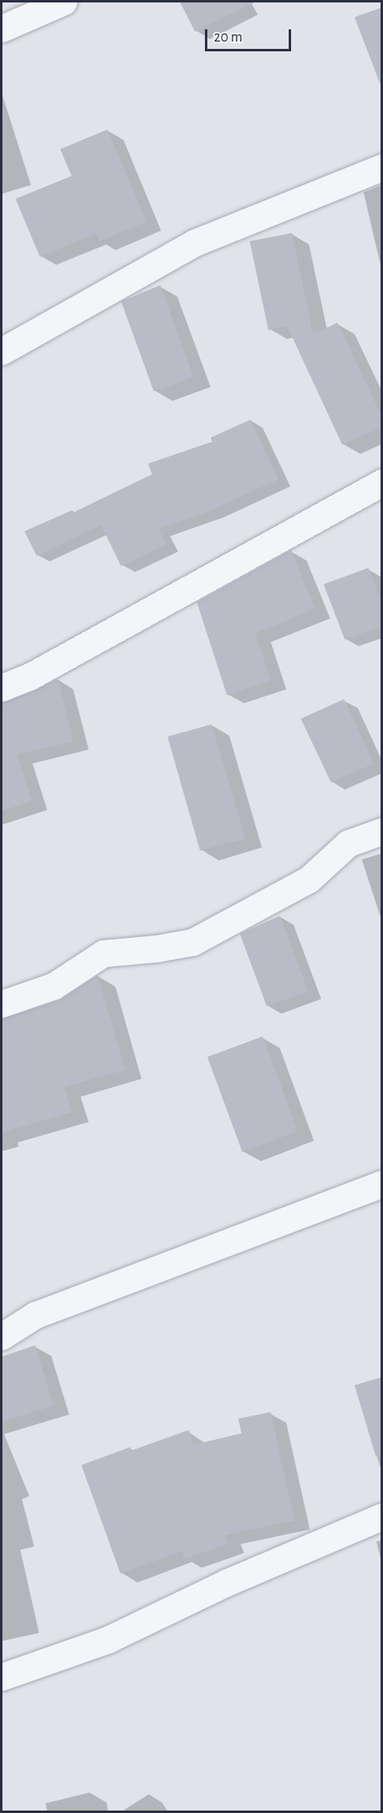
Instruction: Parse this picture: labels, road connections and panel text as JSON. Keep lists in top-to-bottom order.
{
  "scale_bar": "20 m"
}
